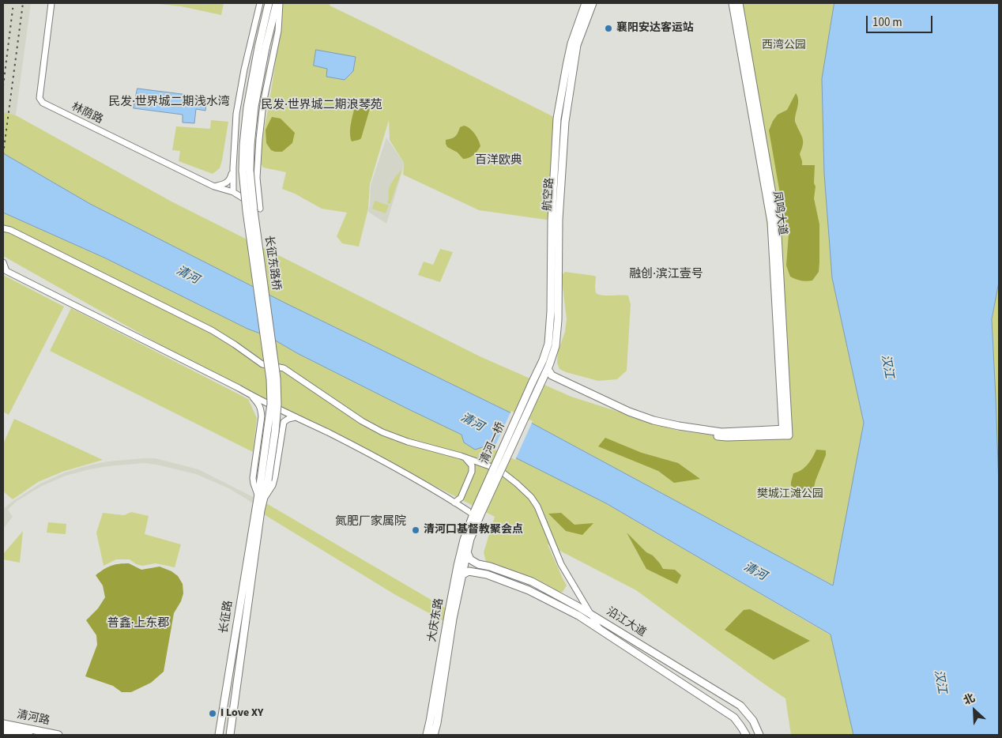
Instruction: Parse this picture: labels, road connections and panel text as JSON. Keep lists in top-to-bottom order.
{
  "streets": {
    "main road": [
      "航空路",
      "凤鸣大道",
      "长征东路桥",
      "清河一桥",
      "长征路",
      "大庆东路",
      "沿江大道",
      "清河路"
    ],
    "street": ["林荫路"]
  },
  "crossings": [
    ["航空路", "清河一桥"],
    ["长征东路桥", "长征路"],
    ["清河一桥", "大庆东路"],
    ["大庆东路", "沿江大道"]
  ],
  "districts": [
    "民发·世界城二期浅水湾",
    "民发·世界城二期浪琴苑",
    "百洋欧典",
    "融创·滨江壹号",
    "氮肥厂家属院",
    "普鑫·上东郡"
  ],
  "water": ["清河", "汉江"],
  "parks": ["西湾公园", "樊城江滩公园"],
  "places": ["襄阳安达客运站", "清河口基督教聚会点", "I Love XY"],
  "scale_bar": "100 m",
  "north": "top left"
}
